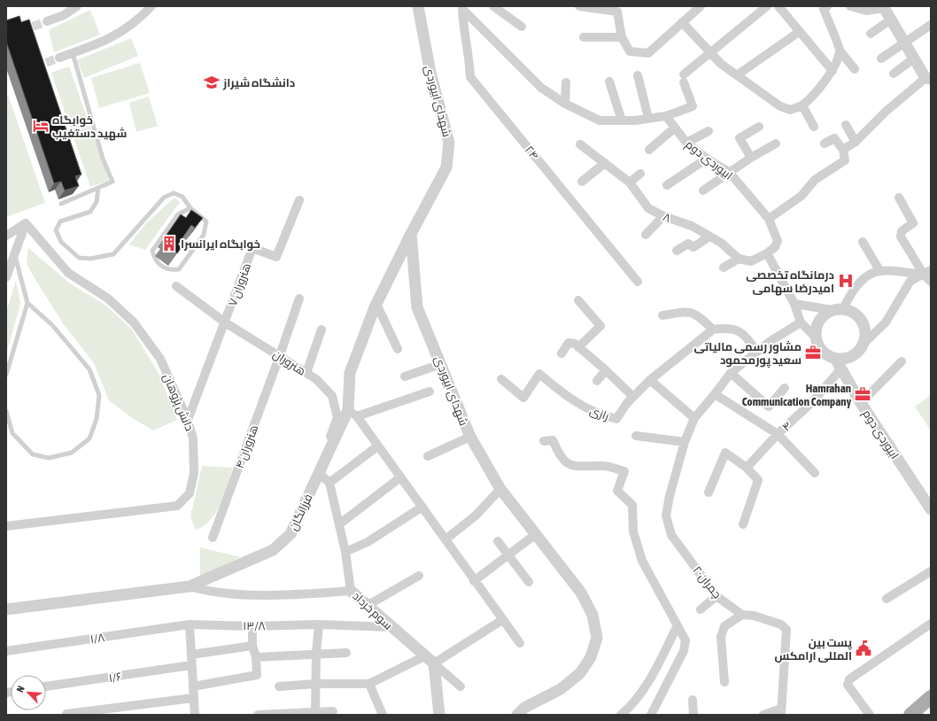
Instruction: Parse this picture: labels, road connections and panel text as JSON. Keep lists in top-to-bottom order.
{
  "streets": {
    "street": [
      "شهدای ابیوردی",
      "۲۴",
      "ابیوردی دوم",
      "۸",
      "هنروران ۷",
      "هنروران",
      "دانش پژوهان",
      "رازی",
      "۴",
      "هنروران ۴",
      "فرزانگان",
      "چمران۲۰",
      "سوم خرداد",
      "۱۳/۸",
      "۱/۸",
      "۱/۶"
    ]
  },
  "crossings": [
    ["شهدای ابیوردی", "فرزانگان"],
    ["ابیوردی دوم", "۴"],
    ["هنروران ۷", "هنروران"],
    ["هنروران", "هنروران ۴"],
    ["هنروران", "فرزانگان"],
    ["۱۳/۸", "۱/۸"]
  ],
  "places": {
    "school or university": ["دانشگاه شیراز"],
    "hotel": ["خوابگاه شهید دستغیب"],
    "building": ["خوابگاه ایرانسرا"],
    "hospital": ["درمانگاه تخصصی امیدرضا سهامی"],
    "office": ["مشاور رسمی مالیاتی سعید پورمحمود", "Hamrahan Communication Company"],
    "public building": ["پست بین المللی ارامکس"]
  },
  "north": "top left"
}
